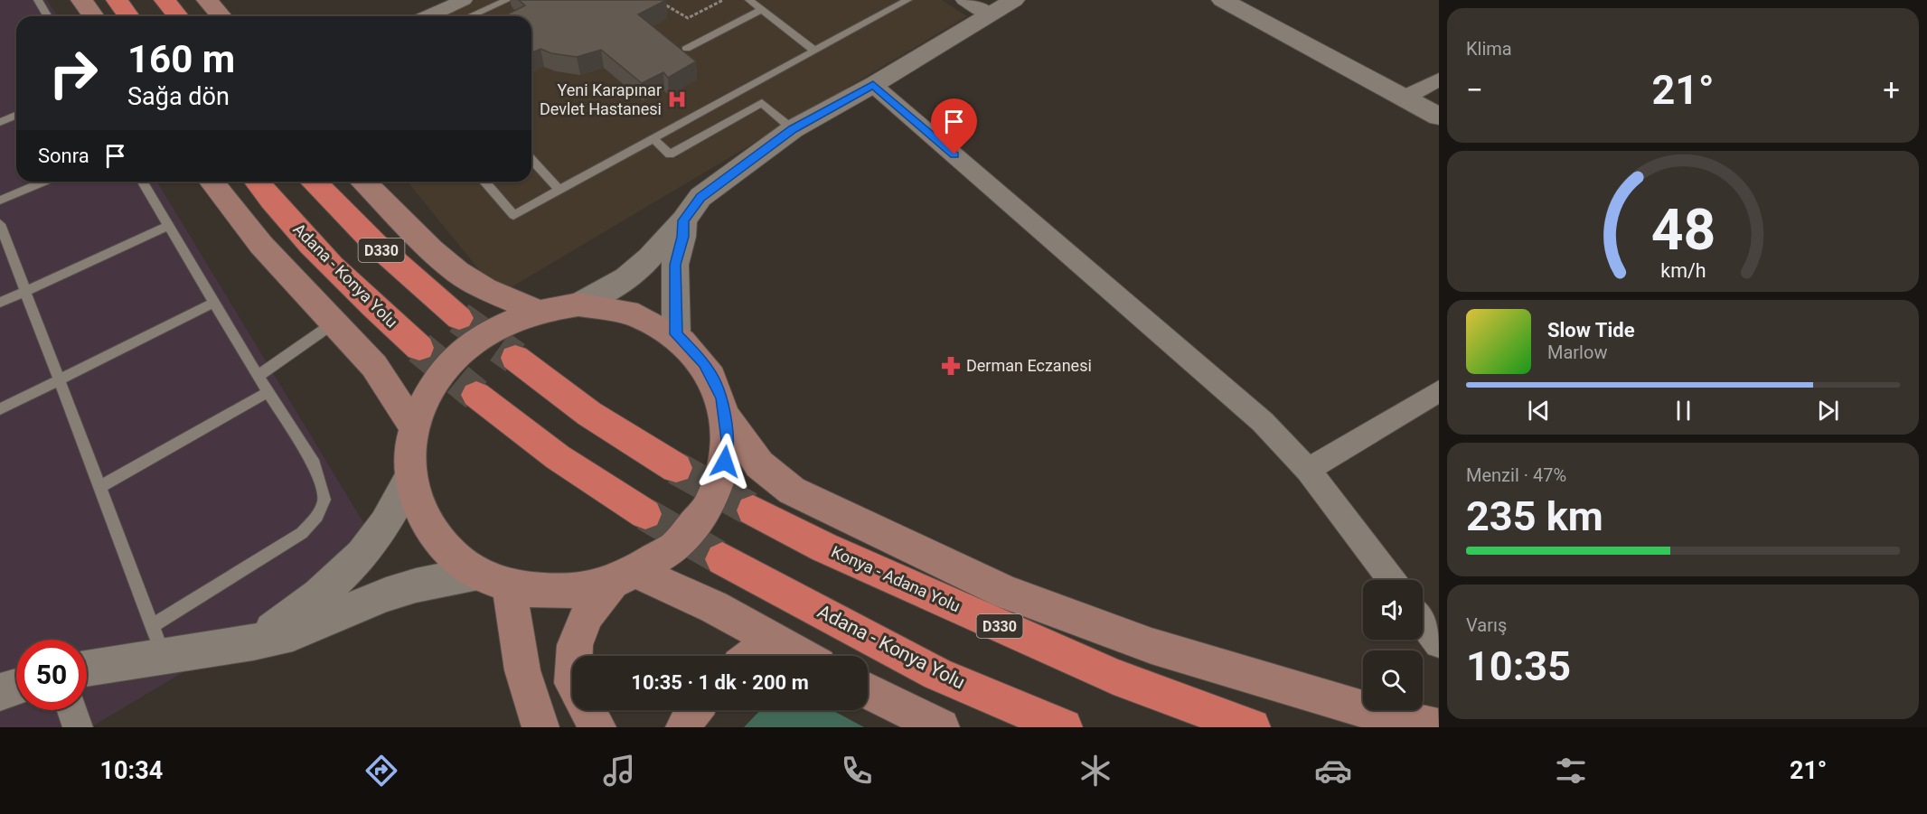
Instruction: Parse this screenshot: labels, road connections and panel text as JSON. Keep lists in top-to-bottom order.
{
  "streets": {
    "highway": ["D330", "Adana - Konya Yolu", "Konya - Adana Yolu"]
  },
  "places": {
    "hospital": ["Yeni Karapınar Devlet Hastanesi"],
    "pharmacy": ["Derman Eczanesi"]
  },
  "page": {
    "tile": [
      "Klima",
      ["Menzil · 47%", "235 km"],
      ["Varış", "10:35"]
    ],
    "turn": ["160 m", "Sağa dön"],
    "heat": ["−", "21°", "+"],
    "then": "Sonra",
    "song": ["Slow Tide", "Marlow"],
    "limit": "50",
    "trip": "10:35 · 1 dk · 200 m",
    "tabs": ["10:34", "21°"],
    "gauge": ["48", "km/h"]
  }
}
